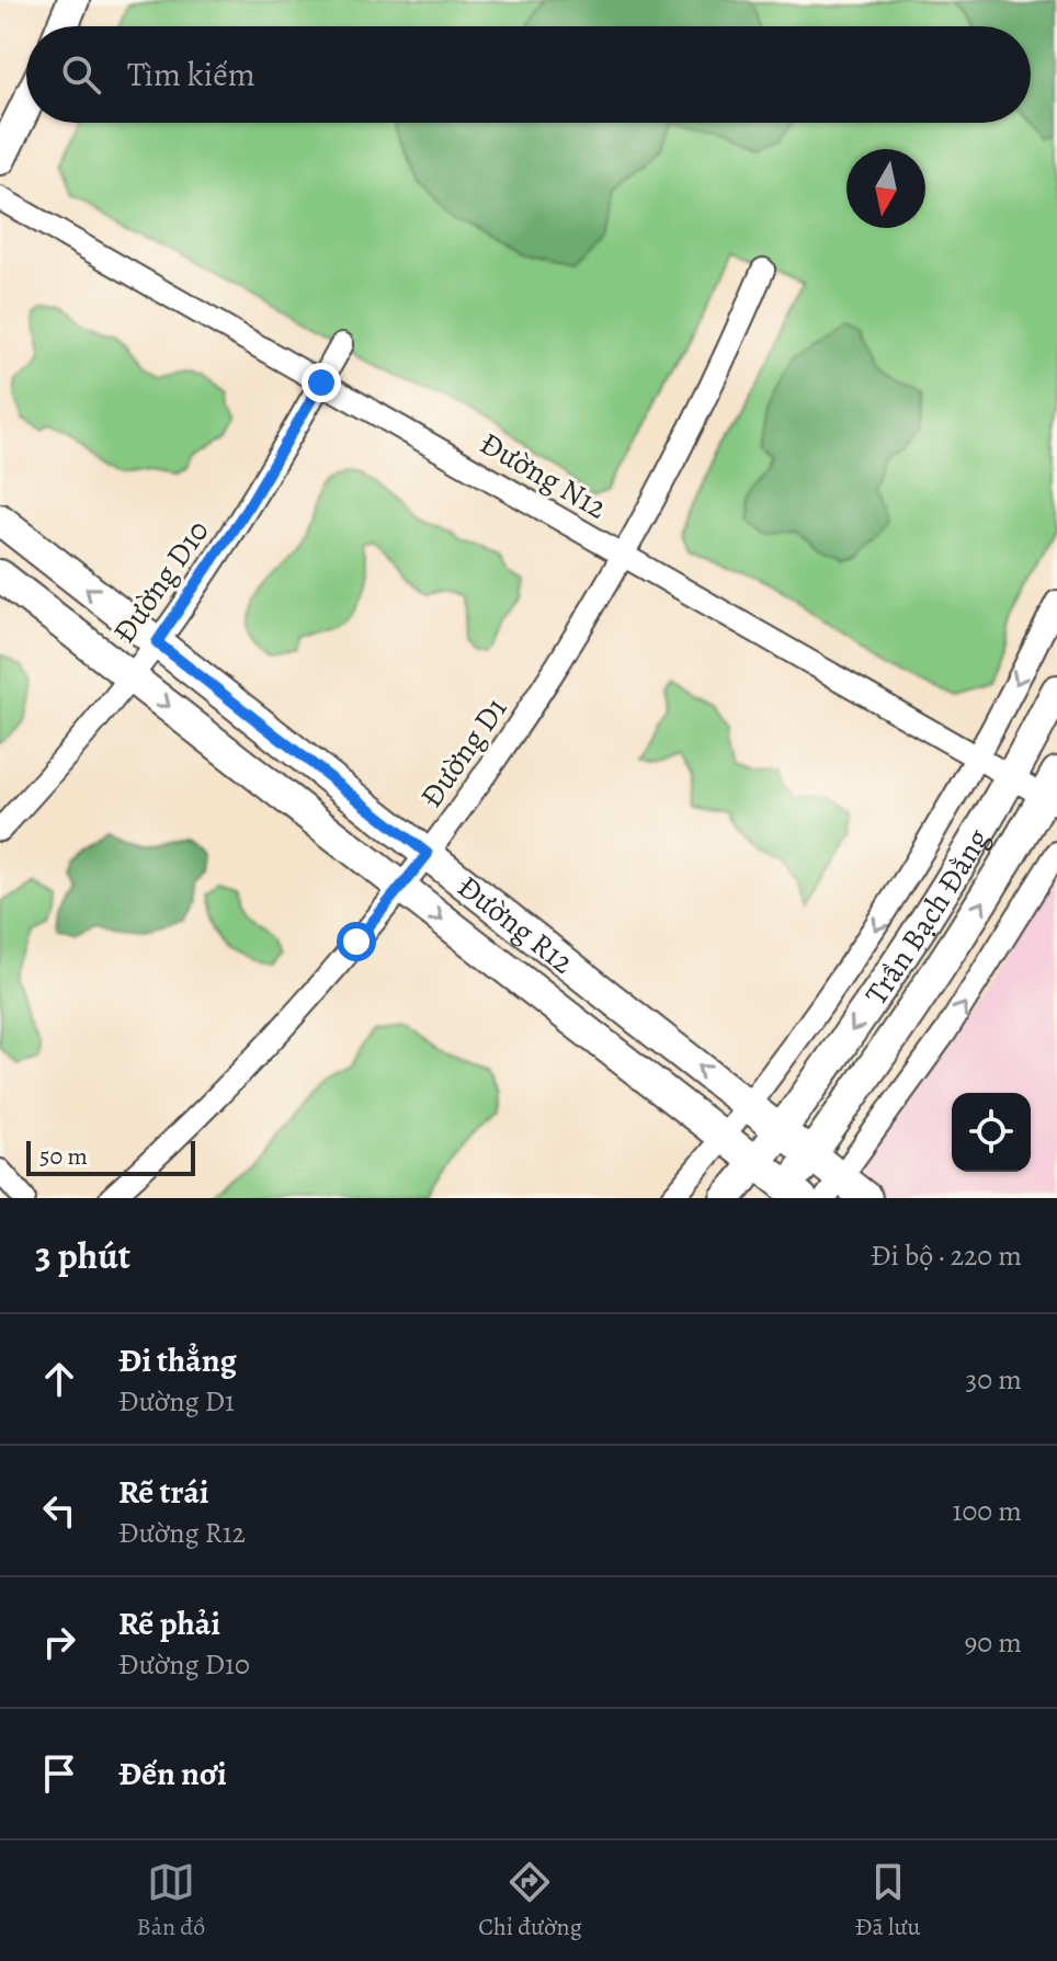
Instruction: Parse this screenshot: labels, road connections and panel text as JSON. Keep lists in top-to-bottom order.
{
  "streets": {
    "main road": ["Trần Bạch Đằng", "Đường R12"],
    "street": ["Đường N12", "Đường D10", "Đường D1"]
  },
  "crossings": [
    ["Đường N12", "Đường D10"],
    ["Đường N12", "Đường D1"],
    ["Đường N12", "Trần Bạch Đằng"],
    ["Đường D10", "Đường R12"],
    ["Đường D1", "Đường R12"],
    ["Trần Bạch Đằng", "Đường R12"]
  ],
  "scale_bar": "50 m",
  "north": "bottom",
  "page": {
    "search": "Tìm kiếm",
    "scale": "50 m",
    "heading": ["3 phút", "Đi bộ · 220 m"],
    "list": [
      ["Đi thẳng", "Đường D1", "30 m"],
      ["Rẽ trái", "Đường R12", "100 m"],
      ["Rẽ phải", "Đường D10", "90 m"],
      "Đến nơi"
    ],
    "nav": ["Bản đồ", "Chỉ đường", "Đã lưu"]
  }
}
